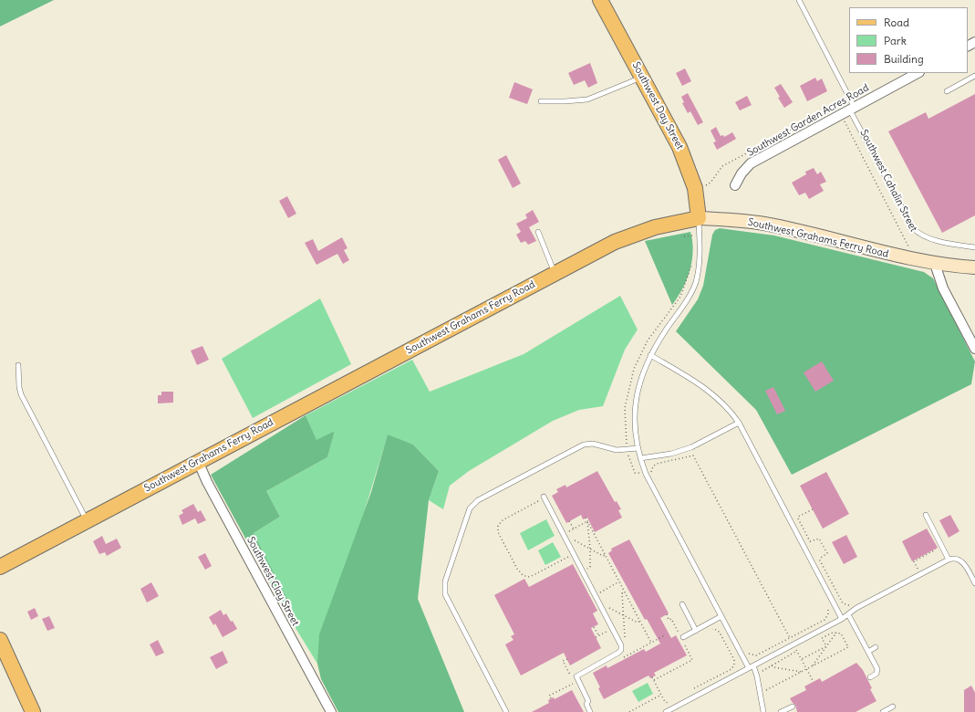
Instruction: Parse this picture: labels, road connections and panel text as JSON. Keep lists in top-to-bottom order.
{
  "streets": {
    "main road": ["Southwest Day Street", "Southwest Grahams Ferry Road"],
    "street": ["Southwest Garden Acres Road", "Southwest Clay Street"],
    "path": ["Southwest Cahalin Street"]
  },
  "crossings": [
    ["Southwest Day Street", "Southwest Grahams Ferry Road"],
    ["Southwest Garden Acres Road", "Southwest Cahalin Street"],
    ["Southwest Cahalin Street", "Southwest Grahams Ferry Road"],
    ["Southwest Grahams Ferry Road", "Southwest Clay Street"]
  ],
  "legend": ["Road", "Park", "Building"]
}
